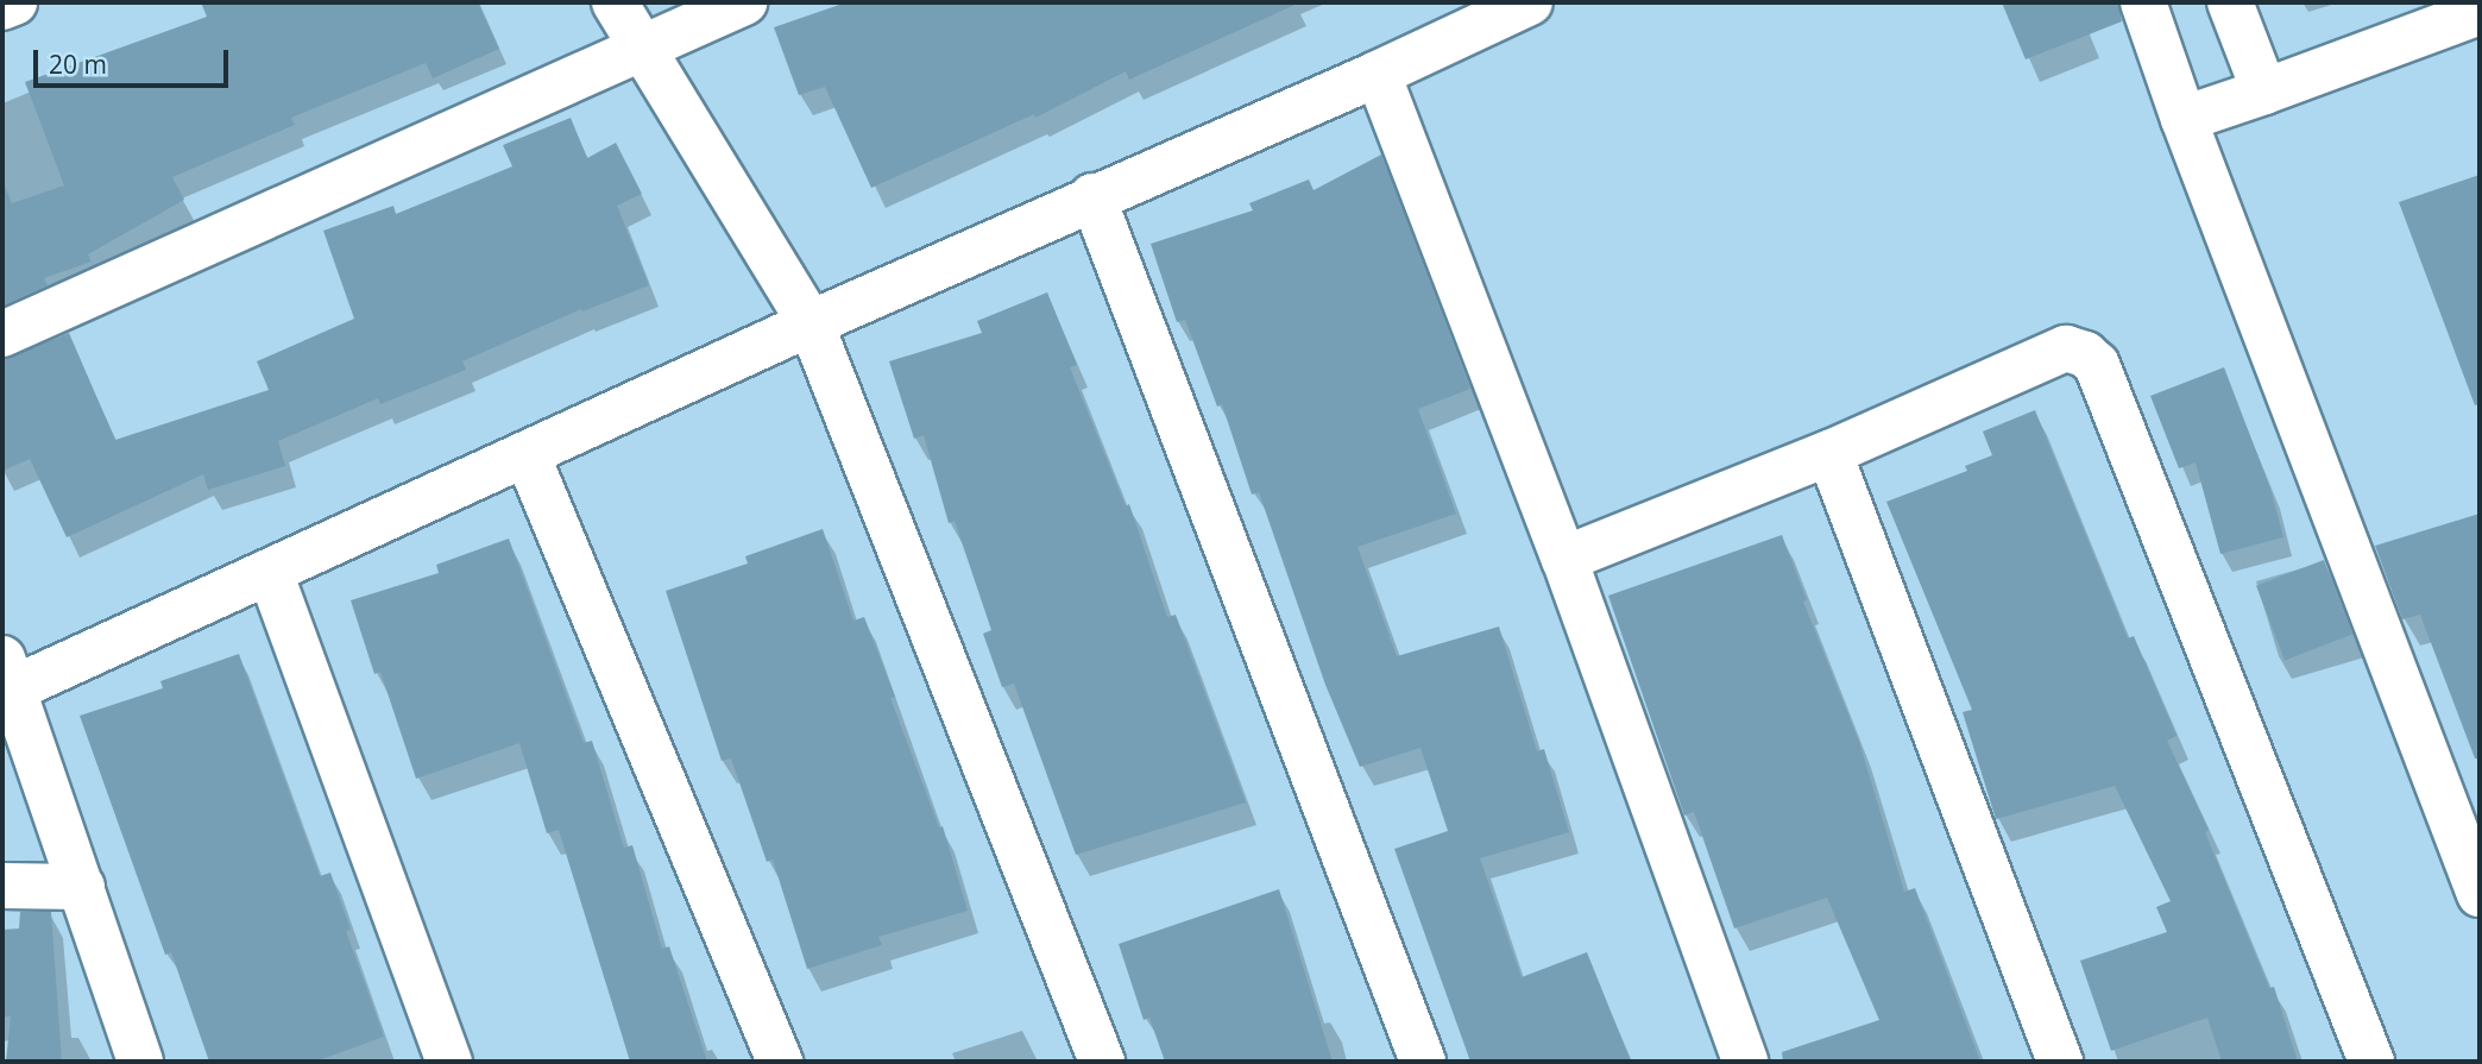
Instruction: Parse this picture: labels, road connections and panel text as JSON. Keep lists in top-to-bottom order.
{
  "scale_bar": "20 m"
}
